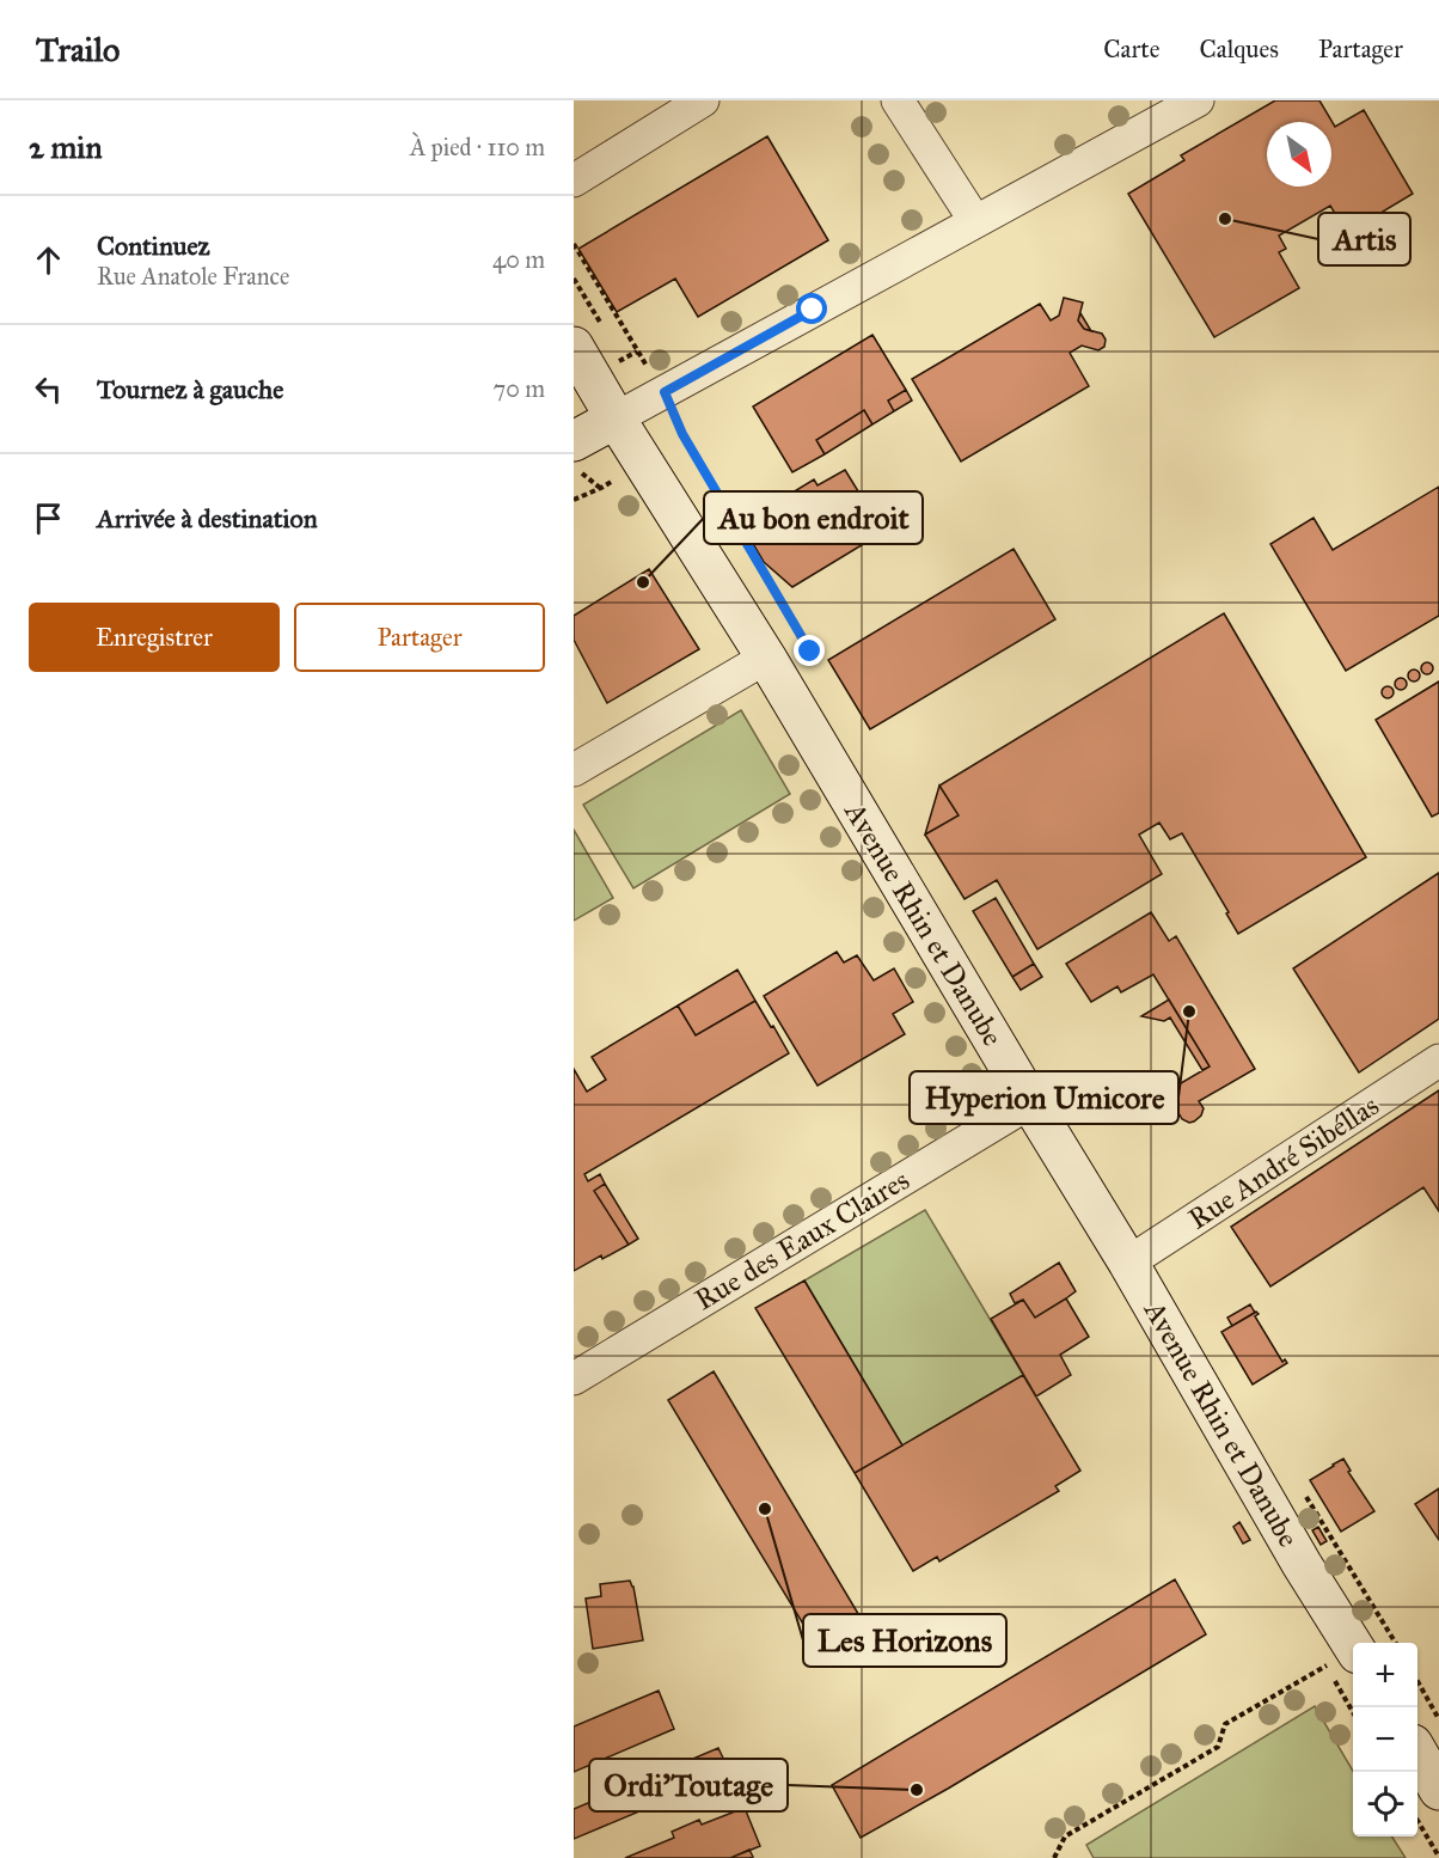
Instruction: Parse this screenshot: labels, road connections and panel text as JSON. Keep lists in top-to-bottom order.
{
  "streets": {
    "street": ["Avenue Rhin et Danube", "Rue André Sibéllas", "Rue des Eaux Claires"]
  },
  "crossings": [
    ["Avenue Rhin et Danube", "Rue André Sibéllas"],
    ["Avenue Rhin et Danube", "Rue des Eaux Claires"]
  ],
  "places": [
    "Artis",
    "Au bon endroit",
    "Hyperion Umicore",
    "Les Horizons",
    "Ordi'Toutage"
  ],
  "north": "bottom right",
  "page": {
    "header": "Trailo",
    "nav": ["Carte", "Calques", "Partager"],
    "heading": ["2 min", "À pied · 110 m"],
    "list": [
      ["Continuez", "Rue Anatole France", "40 m"],
      ["Tournez à gauche", "70 m"],
      "Arrivée à destination"
    ],
    "buttons": ["Enregistrer", "Partager"],
    "map_buttons": ["+", "−"]
  }
}
